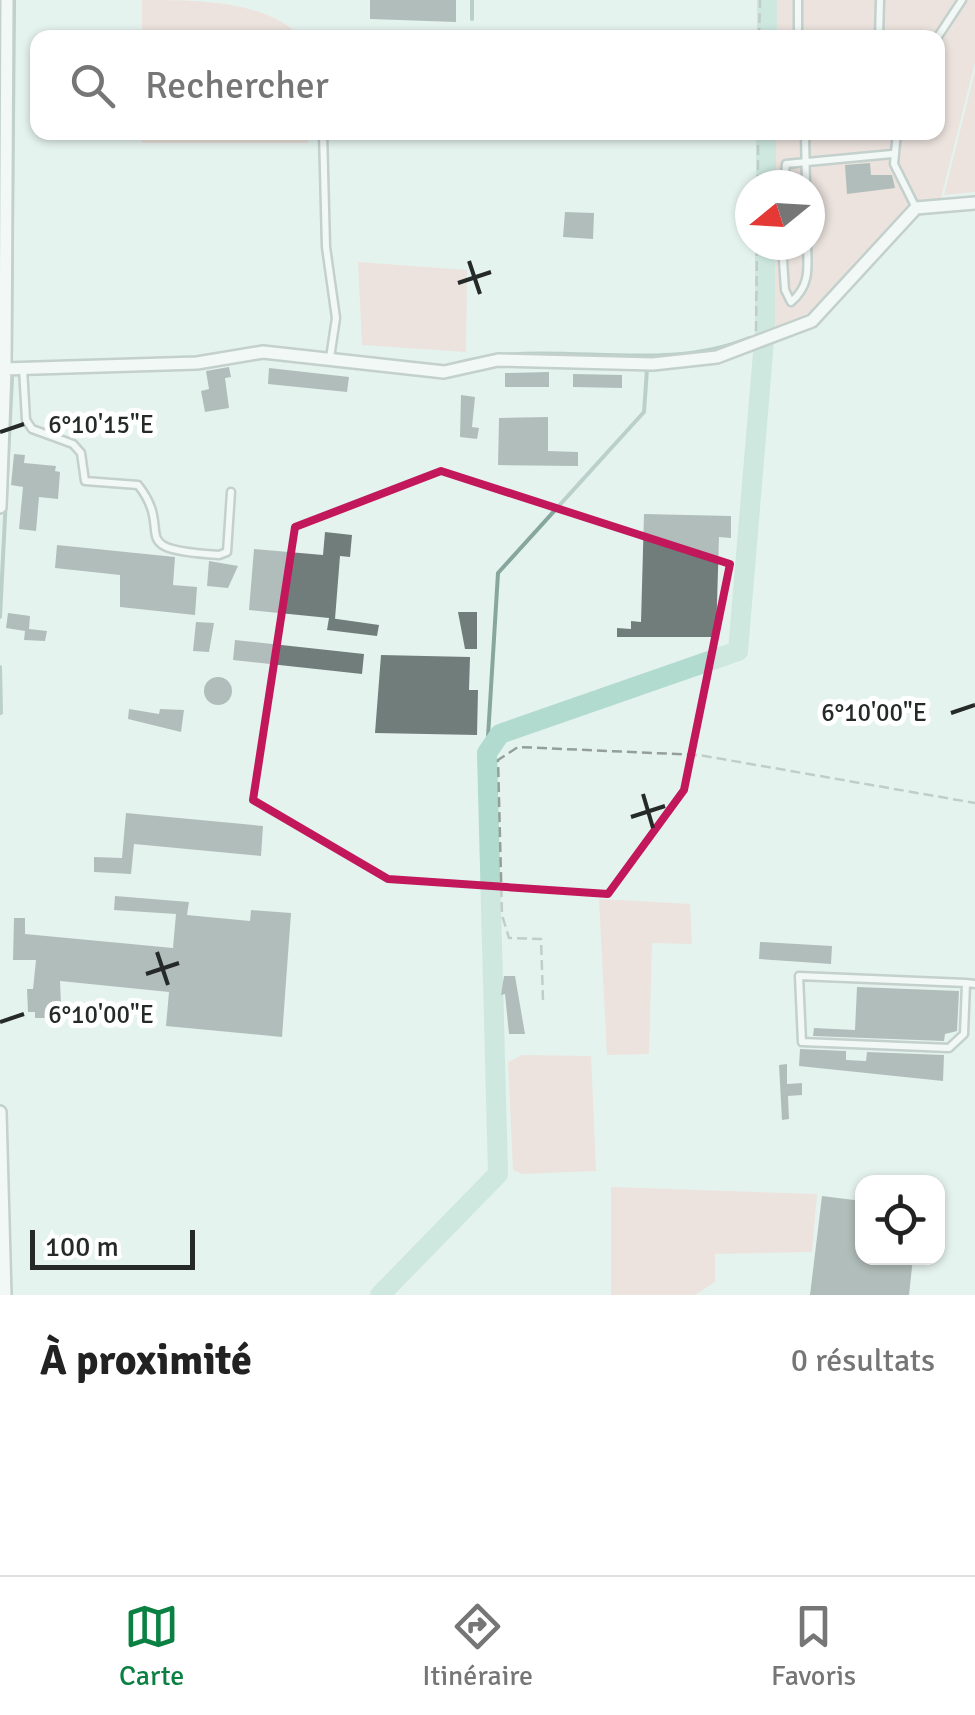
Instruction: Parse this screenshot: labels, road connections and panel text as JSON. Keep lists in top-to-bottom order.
{
  "scale_bar": "100 m",
  "north": "left",
  "page": {
    "search": "Rechercher",
    "scale": "100 m",
    "heading": ["À proximité", "0 résultats"],
    "nav": ["Carte", "Itinéraire", "Favoris"]
  },
  "coordinates": ["6°10'15\"E", "6°10'00\"E"]
}
